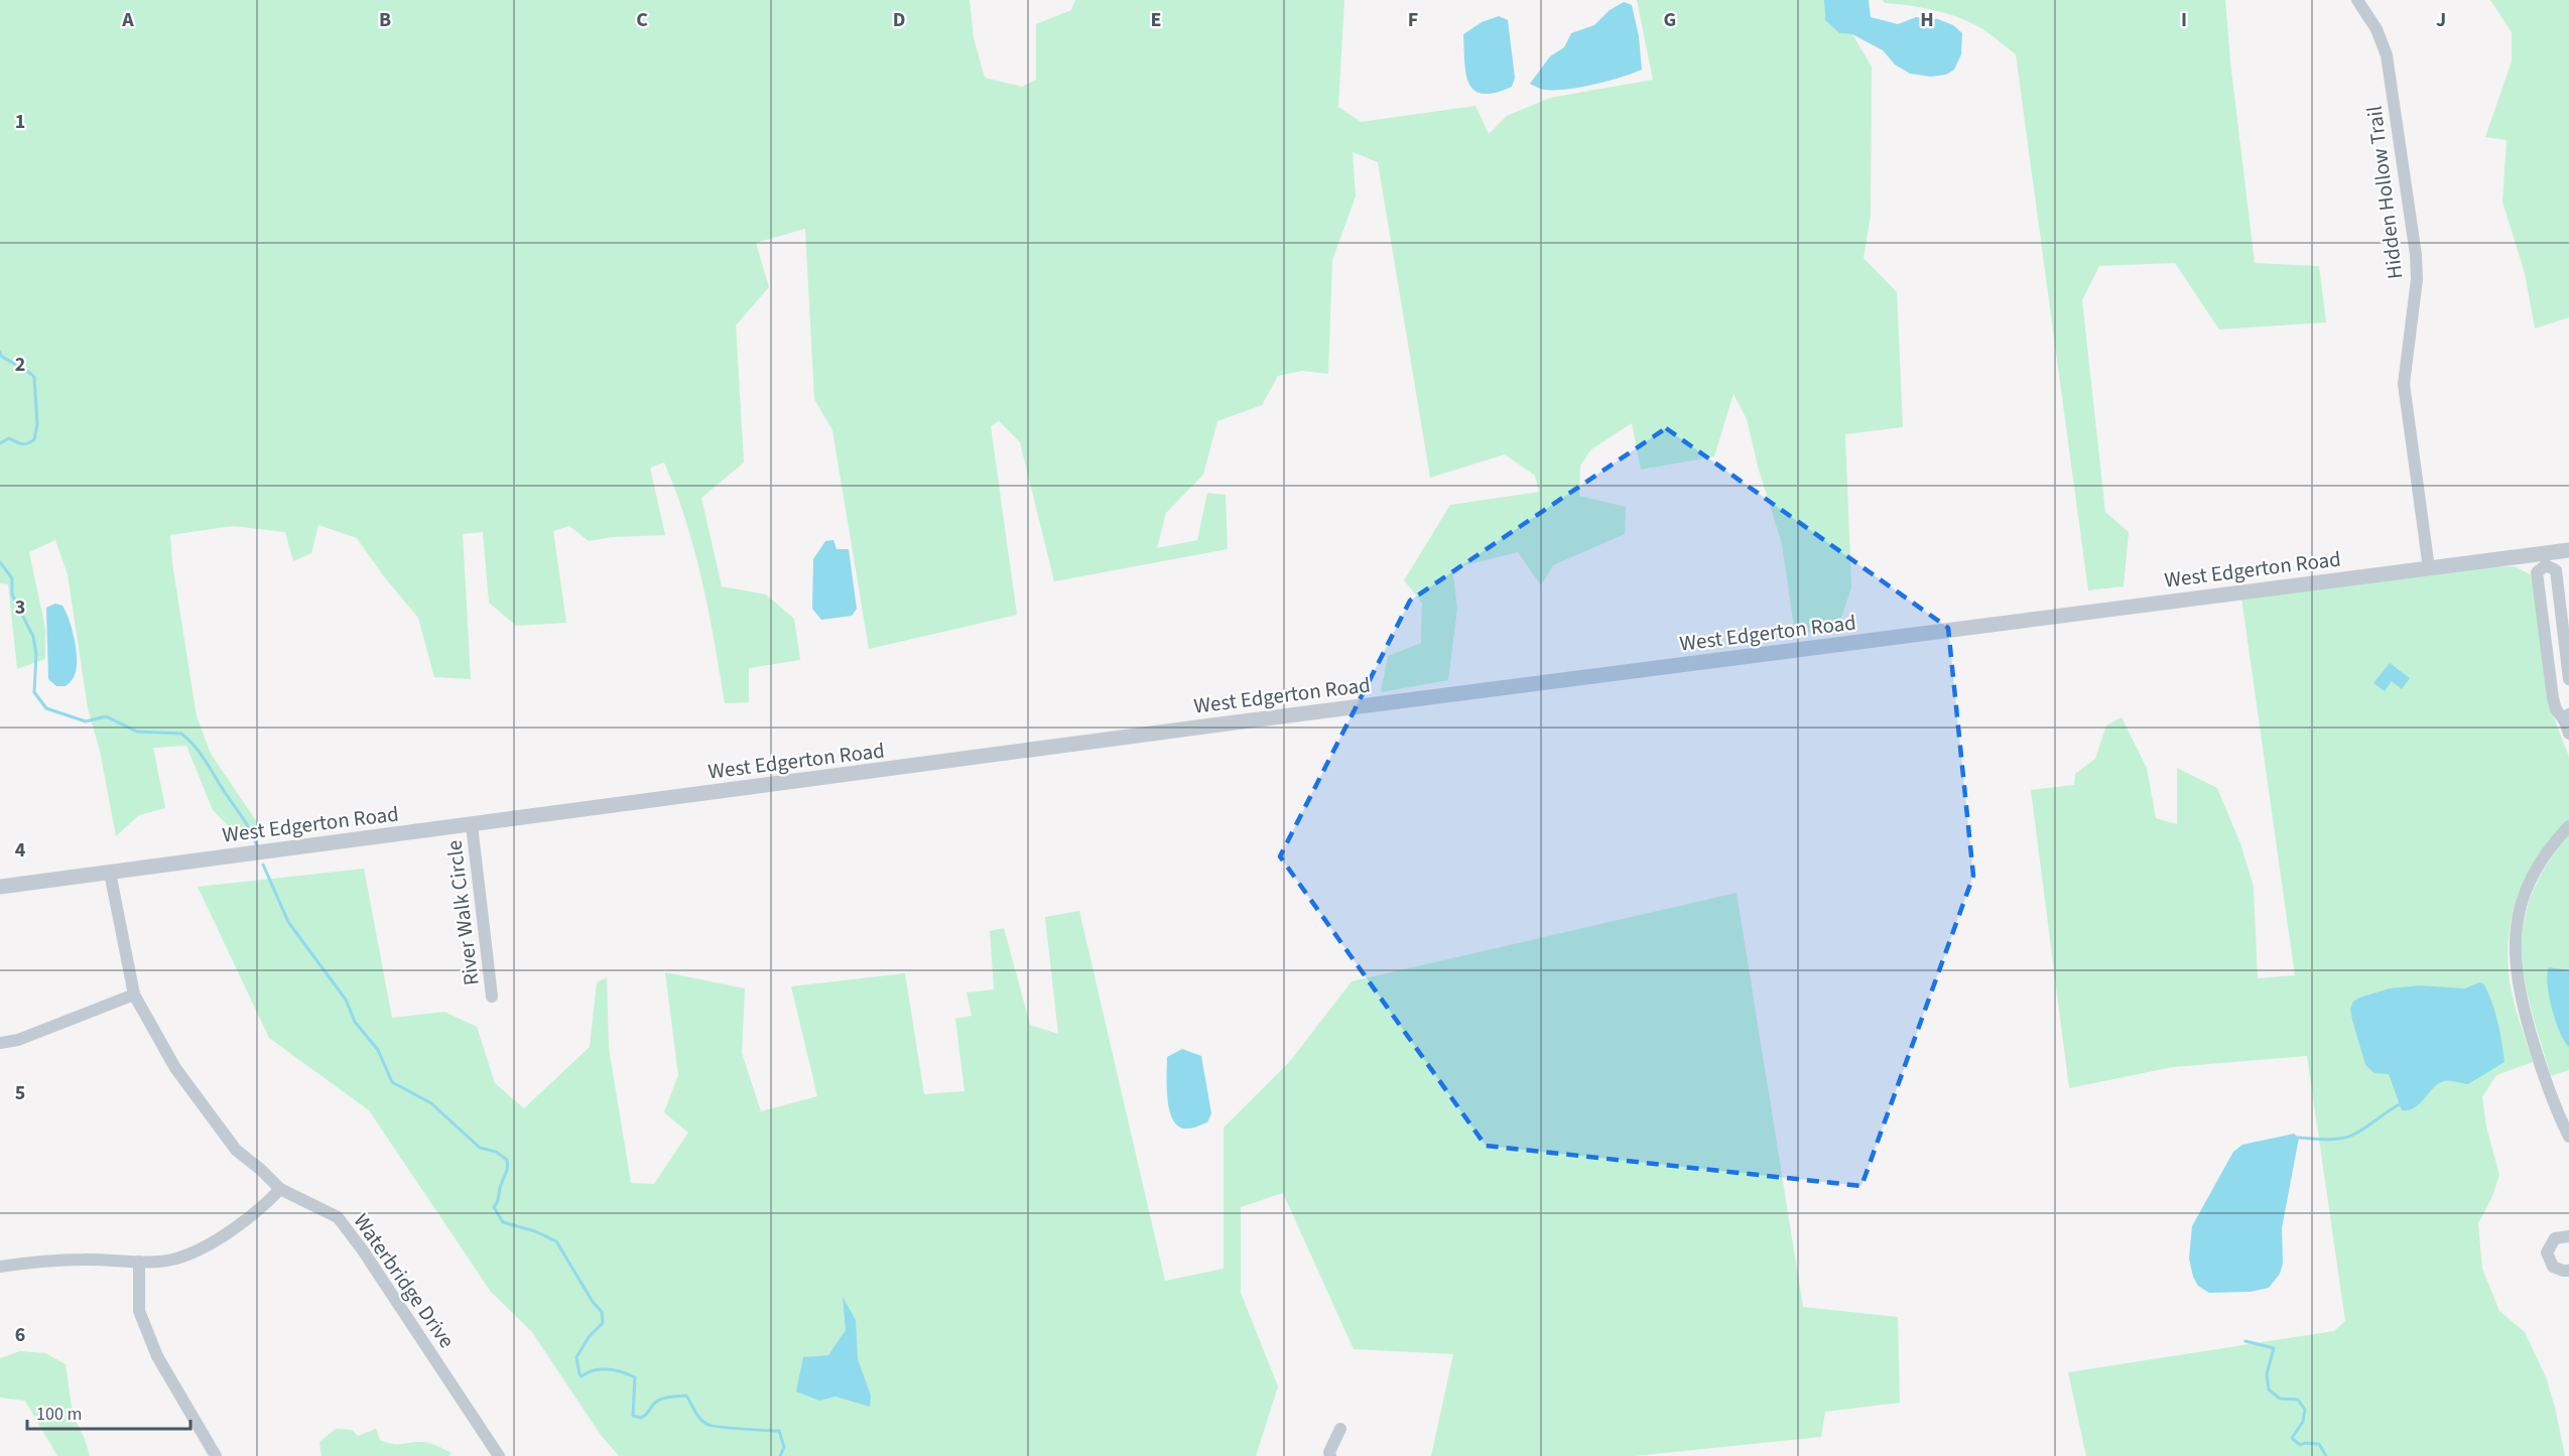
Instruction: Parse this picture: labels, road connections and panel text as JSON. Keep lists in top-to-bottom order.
{
  "streets": {
    "street": [
      "Hidden Hollow Trail",
      "West Edgerton Road",
      "River Walk Circle",
      "Waterbridge Drive"
    ]
  },
  "crossings": [
    ["Hidden Hollow Trail", "West Edgerton Road"],
    ["West Edgerton Road", "River Walk Circle"],
    ["West Edgerton Road", "Waterbridge Drive"]
  ],
  "scale_bar": "100 m",
  "grid": {
    "columns": [
      "A",
      "B",
      "C",
      "D",
      "E",
      "F",
      "G",
      "H",
      "I",
      "J"
    ],
    "rows": [
      "1",
      "2",
      "3",
      "4",
      "5",
      "6"
    ]
  }
}
